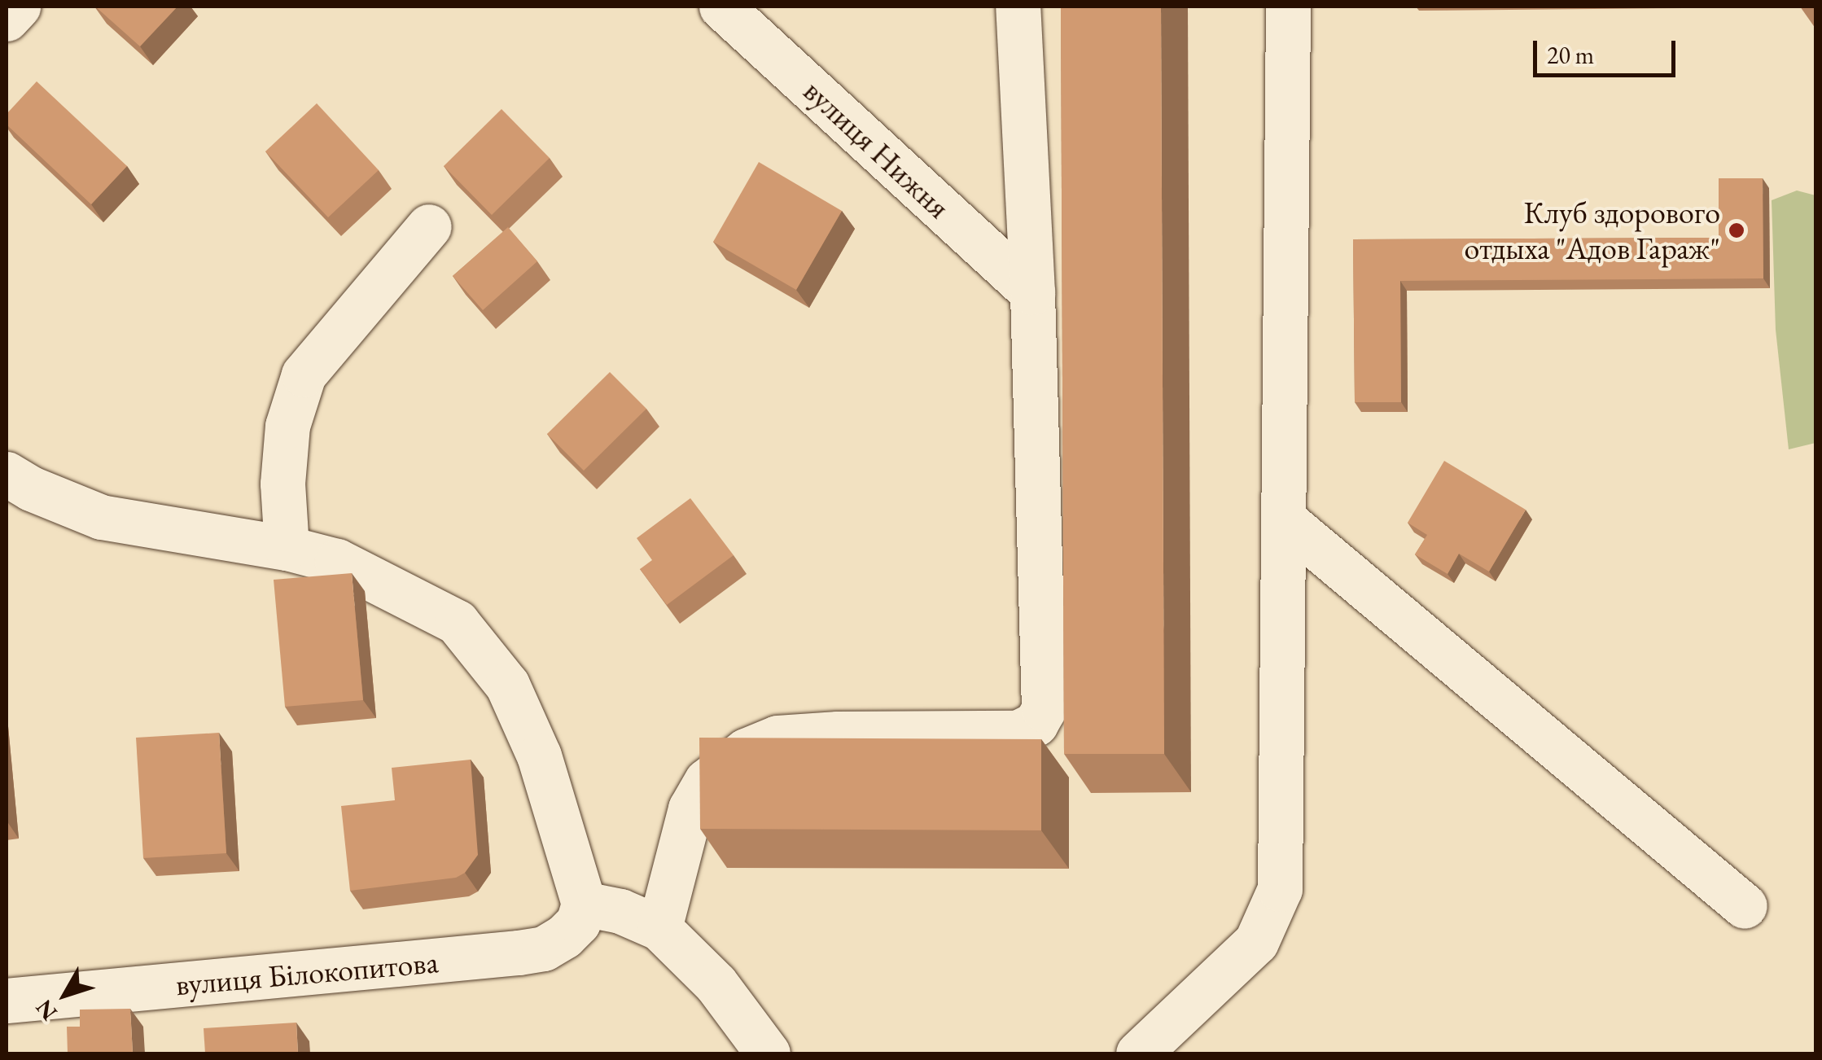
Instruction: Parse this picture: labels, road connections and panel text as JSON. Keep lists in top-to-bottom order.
{
  "streets": {
    "street": ["вулиця Нижня", "вулиця Білокопитова"]
  },
  "places": ["Клуб здорового отдыха \"Адов Гараж\""],
  "scale_bar": "20 m",
  "north": "bottom left"
}
